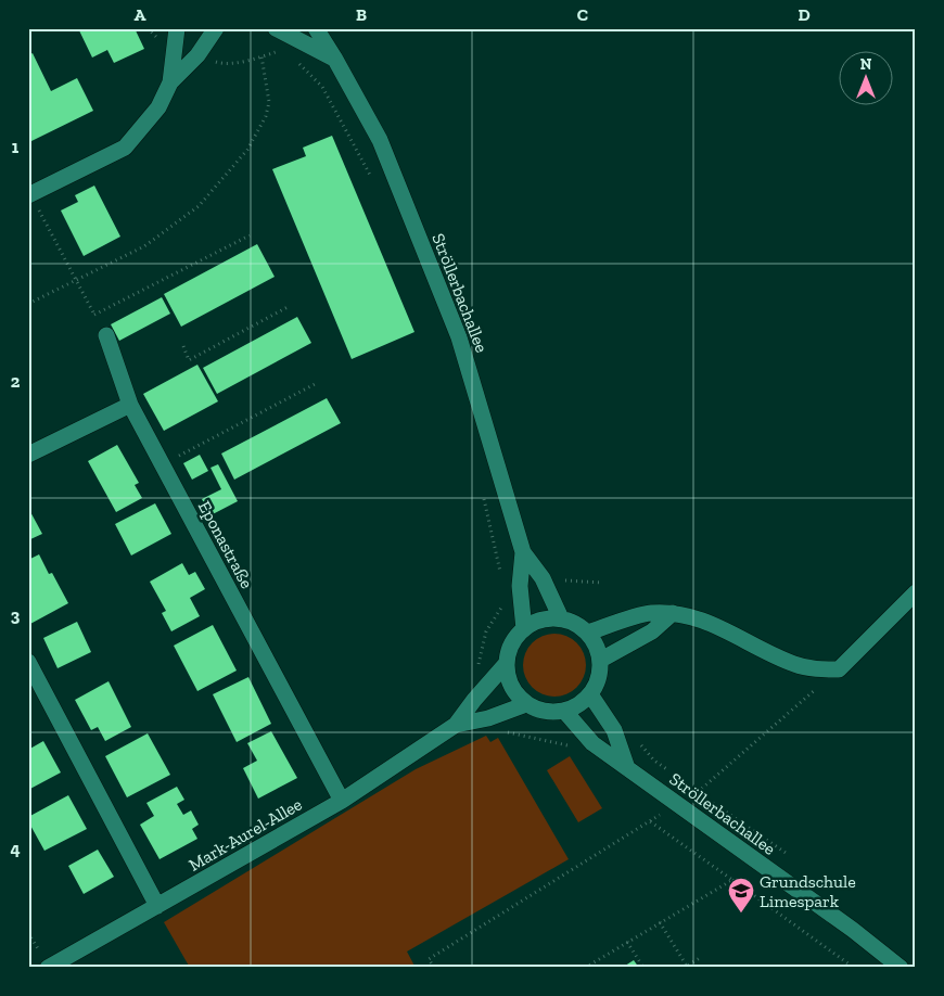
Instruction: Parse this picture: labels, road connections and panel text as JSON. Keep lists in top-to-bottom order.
{
  "streets": {
    "street": ["Ströllerbachallee", "Eponastraße", "Mark-Aurel-Allee"]
  },
  "crossings": [
    ["Ströllerbachallee", "Mark-Aurel-Allee"],
    ["Eponastraße", "Mark-Aurel-Allee"]
  ],
  "places": {
    "school or university": ["Grundschule Limespark"]
  },
  "north": "top",
  "grid": {
    "columns": [
      "A",
      "B",
      "C",
      "D"
    ],
    "rows": [
      "1",
      "2",
      "3",
      "4"
    ]
  }
}
